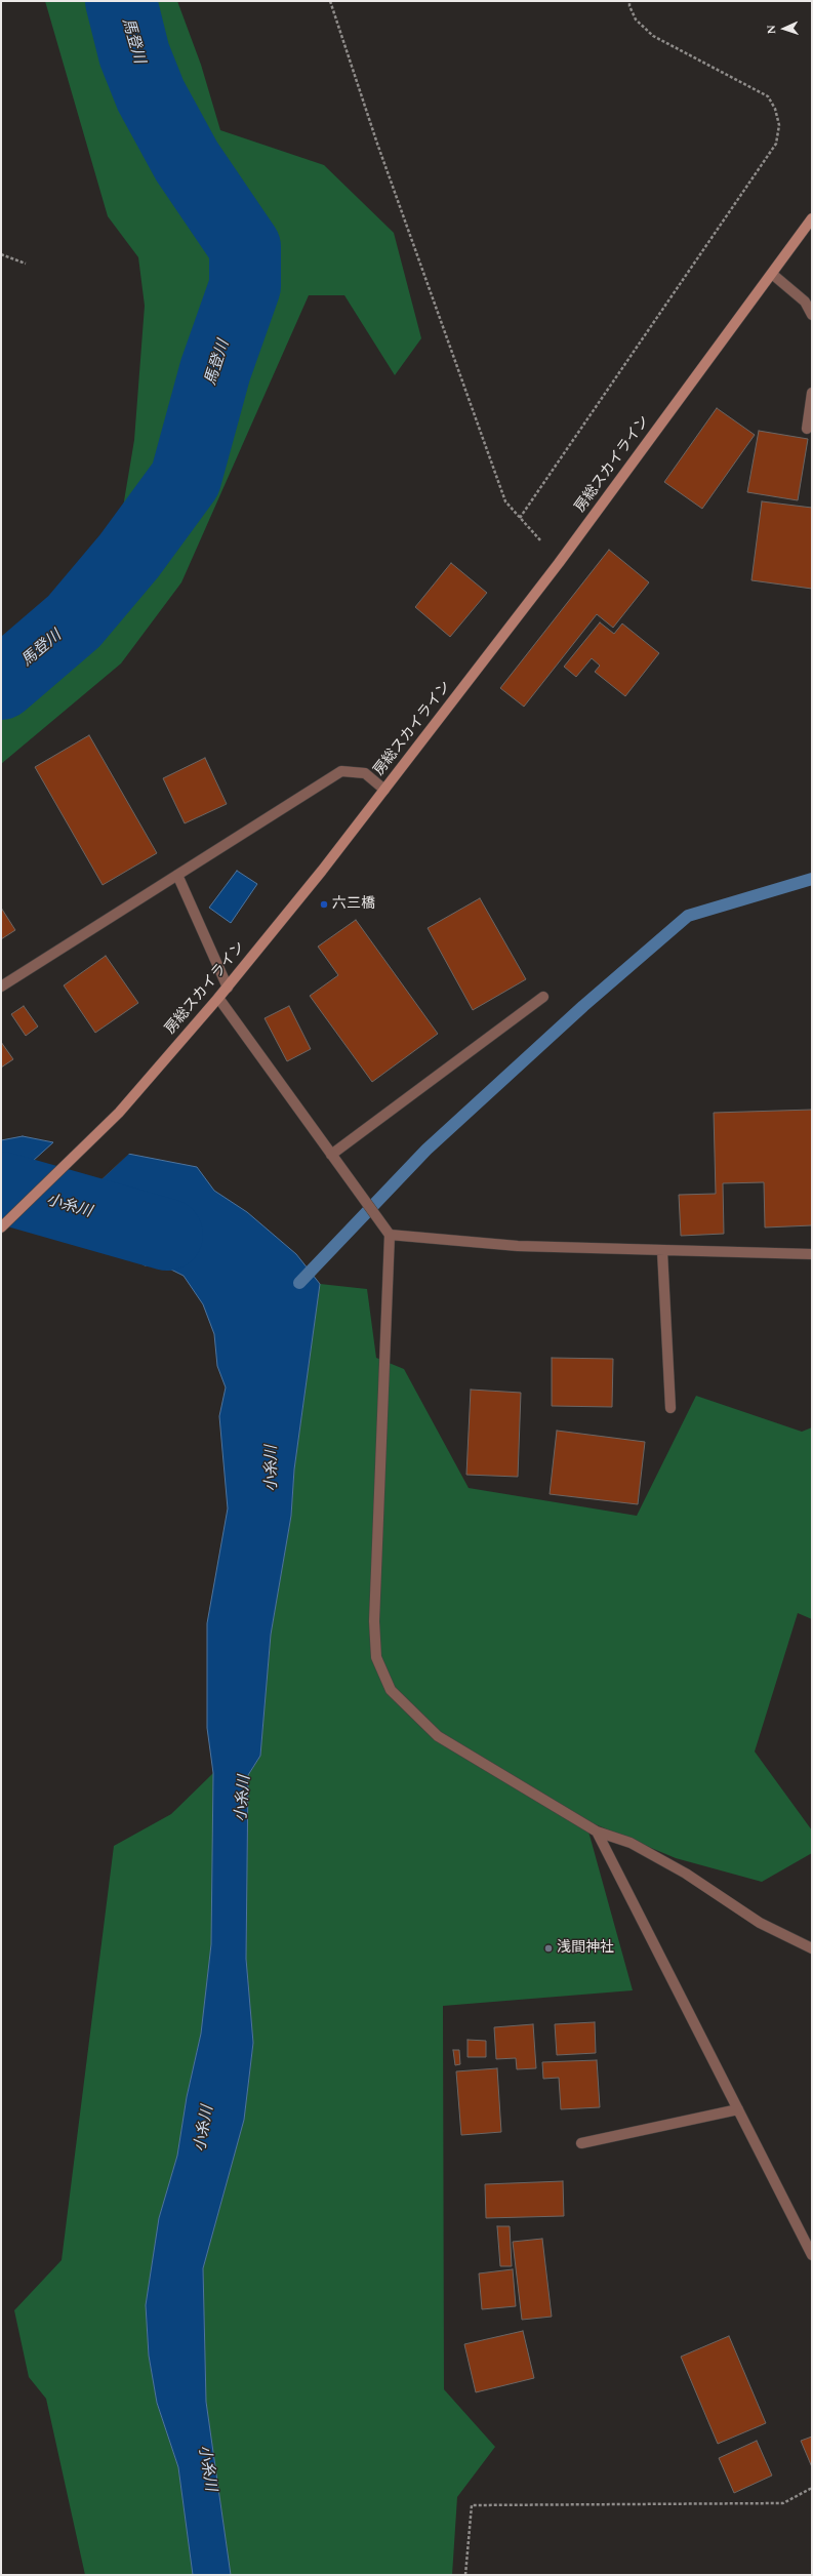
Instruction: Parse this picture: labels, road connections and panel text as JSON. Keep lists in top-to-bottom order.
{
  "streets": {
    "main road": ["房総スカイライン"]
  },
  "water": ["馬登川", "小糸川"],
  "places": ["六三橋", "浅間神社"],
  "north": "left"
}
